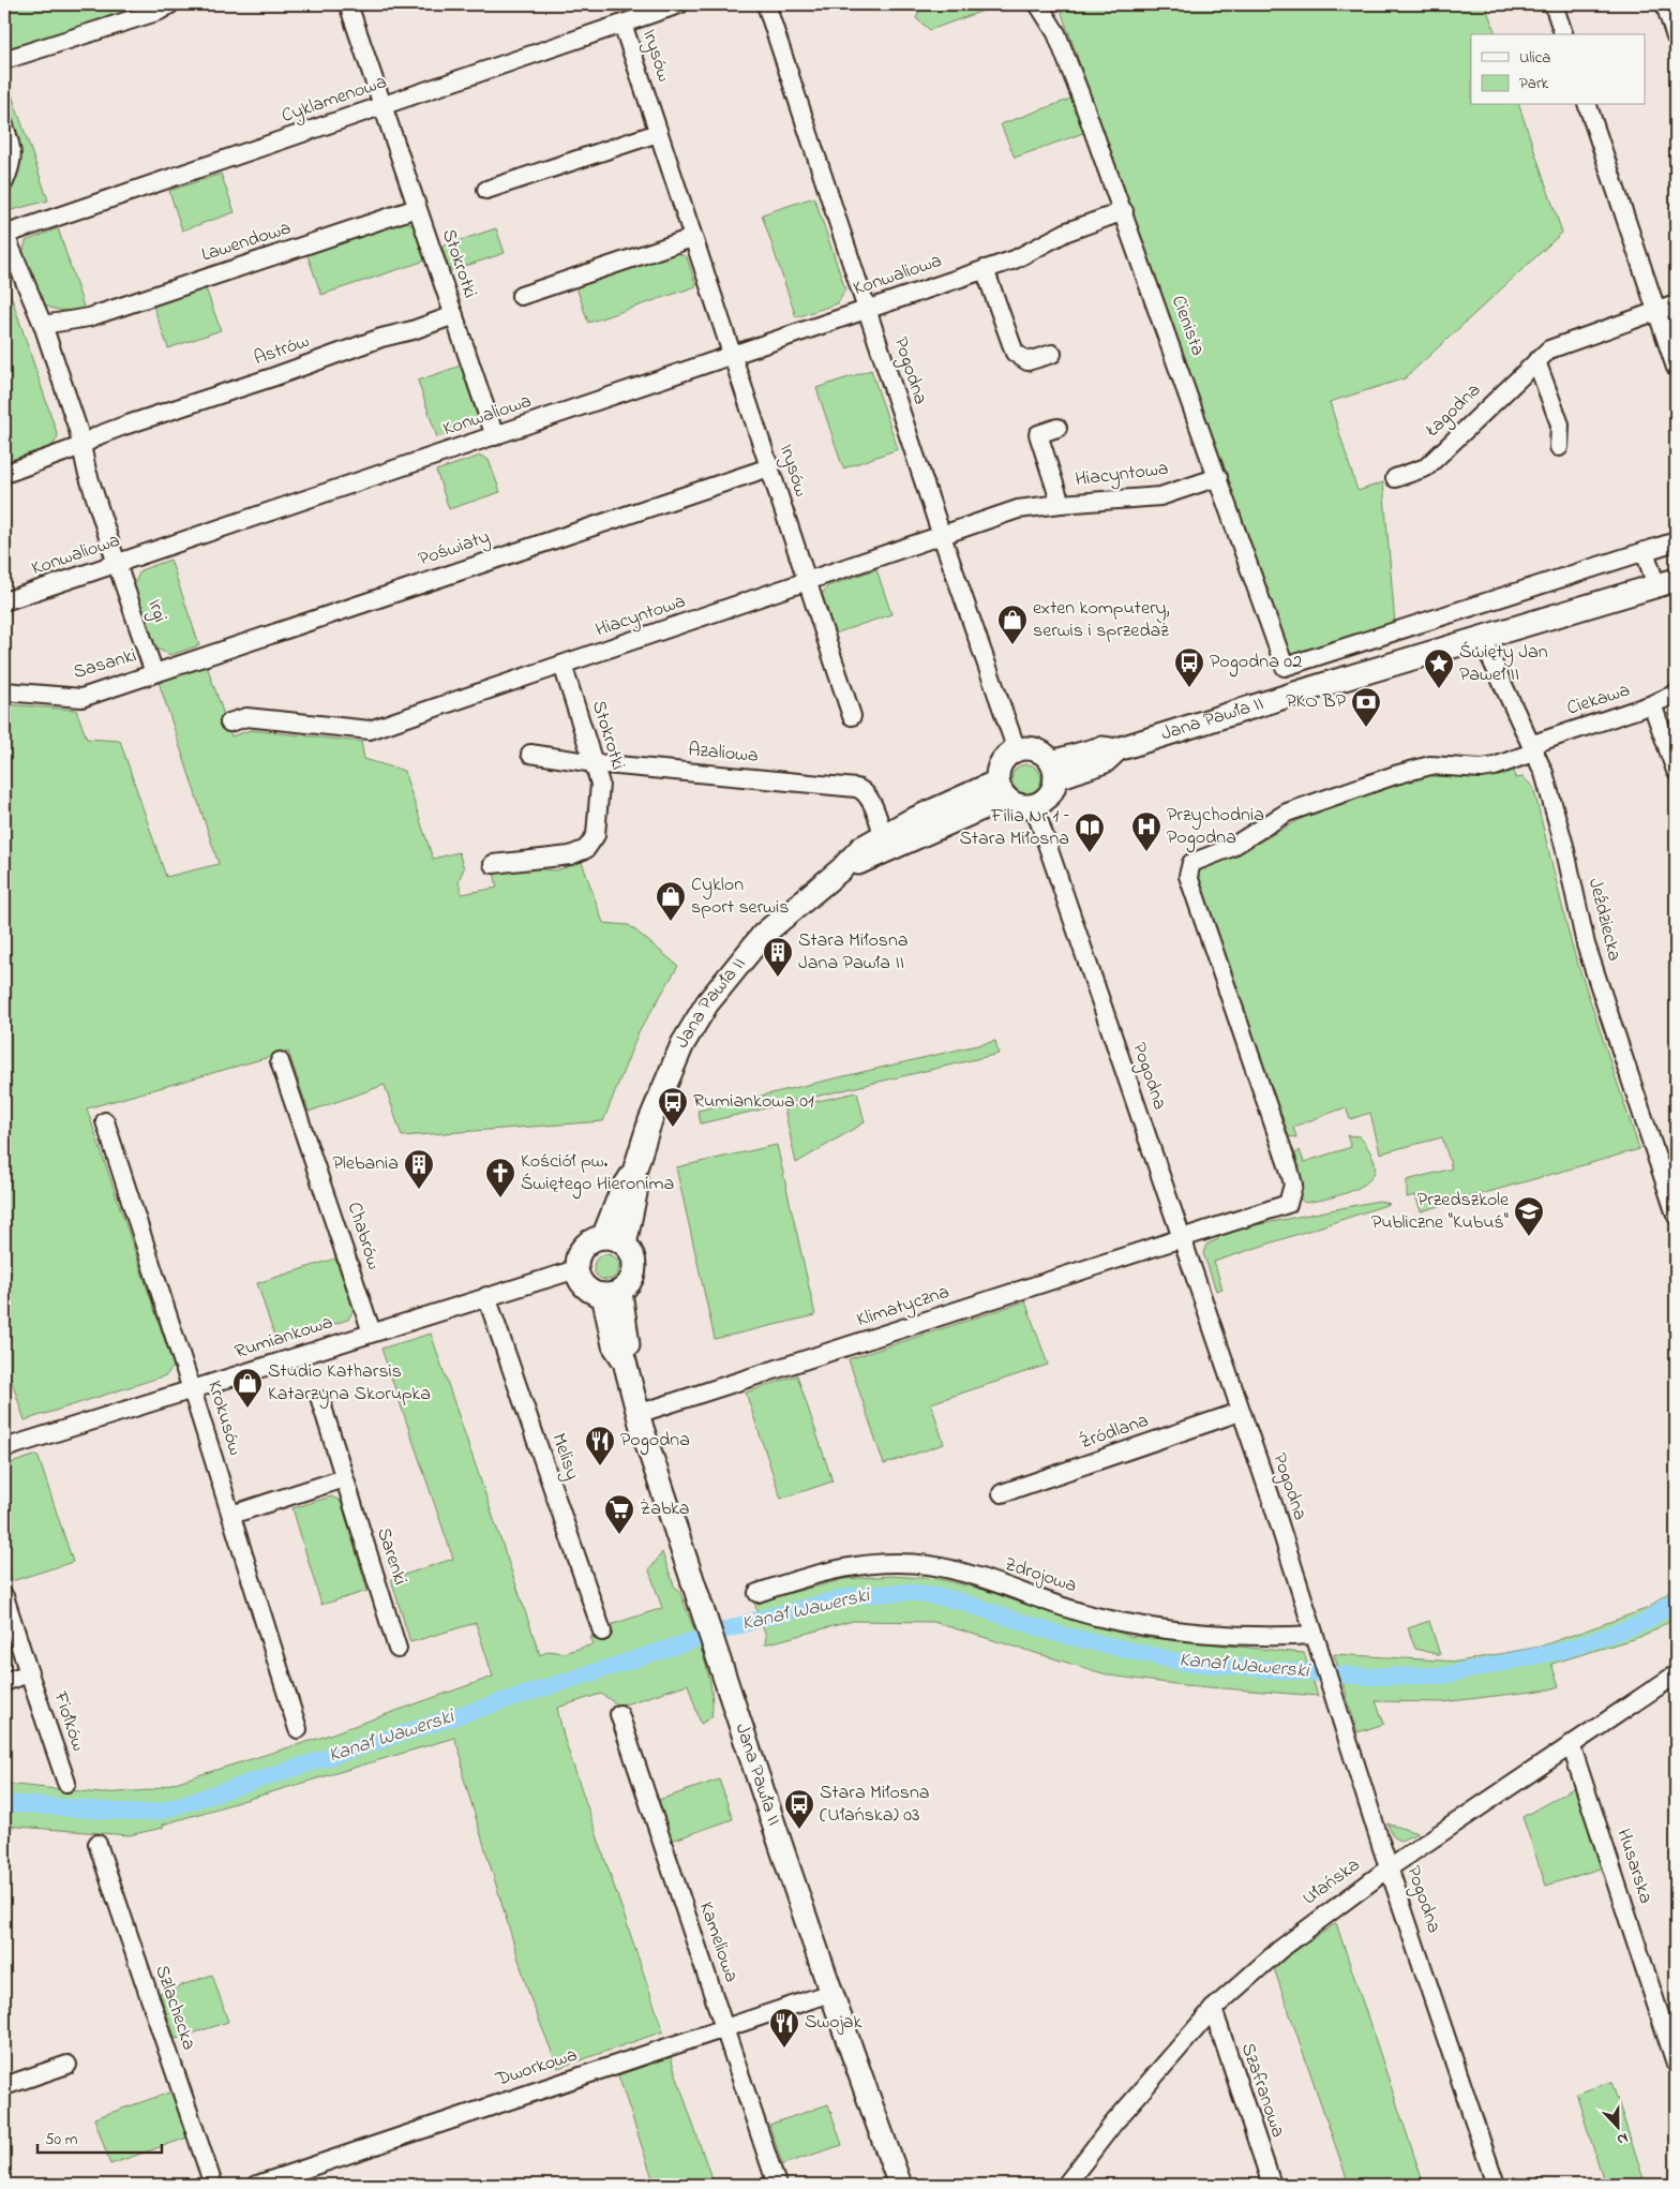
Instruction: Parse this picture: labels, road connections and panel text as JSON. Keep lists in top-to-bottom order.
{
  "streets": {
    "street": [
      "Irysów",
      "Cyklamenowa",
      "Lawendowa",
      "Stokrotki",
      "Konwaliowa",
      "Cienista",
      "Astrów",
      "Pogodna",
      "Łagodna",
      "Hiacyntowa",
      "Poświaty",
      "Irgi",
      "Sasanki",
      "Ciekawa",
      "Jana Pawła II",
      "Azaliowa",
      "Jeździecka",
      "Chabrów",
      "Klimatyczna",
      "Rumiankowa",
      "Krokusów",
      "Źródlana",
      "Melisy",
      "Sarenki",
      "Zdrojowa",
      "Fiołków",
      "Husarska",
      "Ułańska",
      "Kameliowa",
      "Szlachecka",
      "Dworkowa",
      "Szafranowa"
    ]
  },
  "crossings": [
    ["Irysów", "Cyklamenowa"],
    ["Irysów", "Konwaliowa"],
    ["Irysów", "Hiacyntowa"],
    ["Irysów", "Poświaty"],
    ["Cyklamenowa", "Stokrotki"],
    ["Cyklamenowa", "Irgi"],
    ["Lawendowa", "Stokrotki"],
    ["Lawendowa", "Irgi"],
    ["Stokrotki", "Konwaliowa"],
    ["Stokrotki", "Astrów"],
    ["Stokrotki", "Hiacyntowa"],
    ["Stokrotki", "Azaliowa"],
    ["Konwaliowa", "Cienista"],
    ["Konwaliowa", "Pogodna"],
    ["Konwaliowa", "Irgi"],
    ["Cienista", "Hiacyntowa"],
    ["Astrów", "Irgi"],
    ["Pogodna", "Hiacyntowa"],
    ["Pogodna", "Ciekawa"],
    ["Pogodna", "Jana Pawła II"],
    ["Pogodna", "Klimatyczna"],
    ["Pogodna", "Źródlana"],
    ["Pogodna", "Zdrojowa"],
    ["Pogodna", "Ułańska"],
    ["Poświaty", "Irgi"],
    ["Poświaty", "Sasanki"],
    ["Irgi", "Sasanki"],
    ["Ciekawa", "Jeździecka"],
    ["Ciekawa", "Klimatyczna"],
    ["Jana Pawła II", "Azaliowa"],
    ["Jana Pawła II", "Jeździecka"],
    ["Jana Pawła II", "Klimatyczna"],
    ["Jana Pawła II", "Rumiankowa"],
    ["Jana Pawła II", "Dworkowa"],
    ["Chabrów", "Rumiankowa"],
    ["Rumiankowa", "Krokusów"],
    ["Rumiankowa", "Melisy"],
    ["Husarska", "Ułańska"],
    ["Ułańska", "Szafranowa"],
    ["Kameliowa", "Dworkowa"]
  ],
  "water": ["Kanał Wawerski"],
  "places": {
    "shop": ["exten komputery, serwis i sprzedaż", "Cyklon sport serwis", "Studio Katharsis Katarzyna Skorupka"],
    "bus stop": ["Pogodna 02", "Rumiankowa 01", "Stara Miłosna (Ułańska) 03"],
    "place": ["Święty Jan Paweł II"],
    "bank": ["PKO BP"],
    "hospital": ["Przychodnia Pogodna"],
    "library": ["Filia Nr 1 – Stara Miłosna"],
    "building": ["Stara Miłosna Jana Pawła II", "Plebania"],
    "church": ["Kościół pw. Świętego Hieronima"],
    "school or university": ["Przedszkole Publiczne \"Kubuś\""],
    "restaurant": ["Pogodna", "Swojak"],
    "supermarket": ["Żabka"]
  },
  "legend": ["Ulica", "Park"],
  "scale_bar": "50 m",
  "north": "bottom"
}
